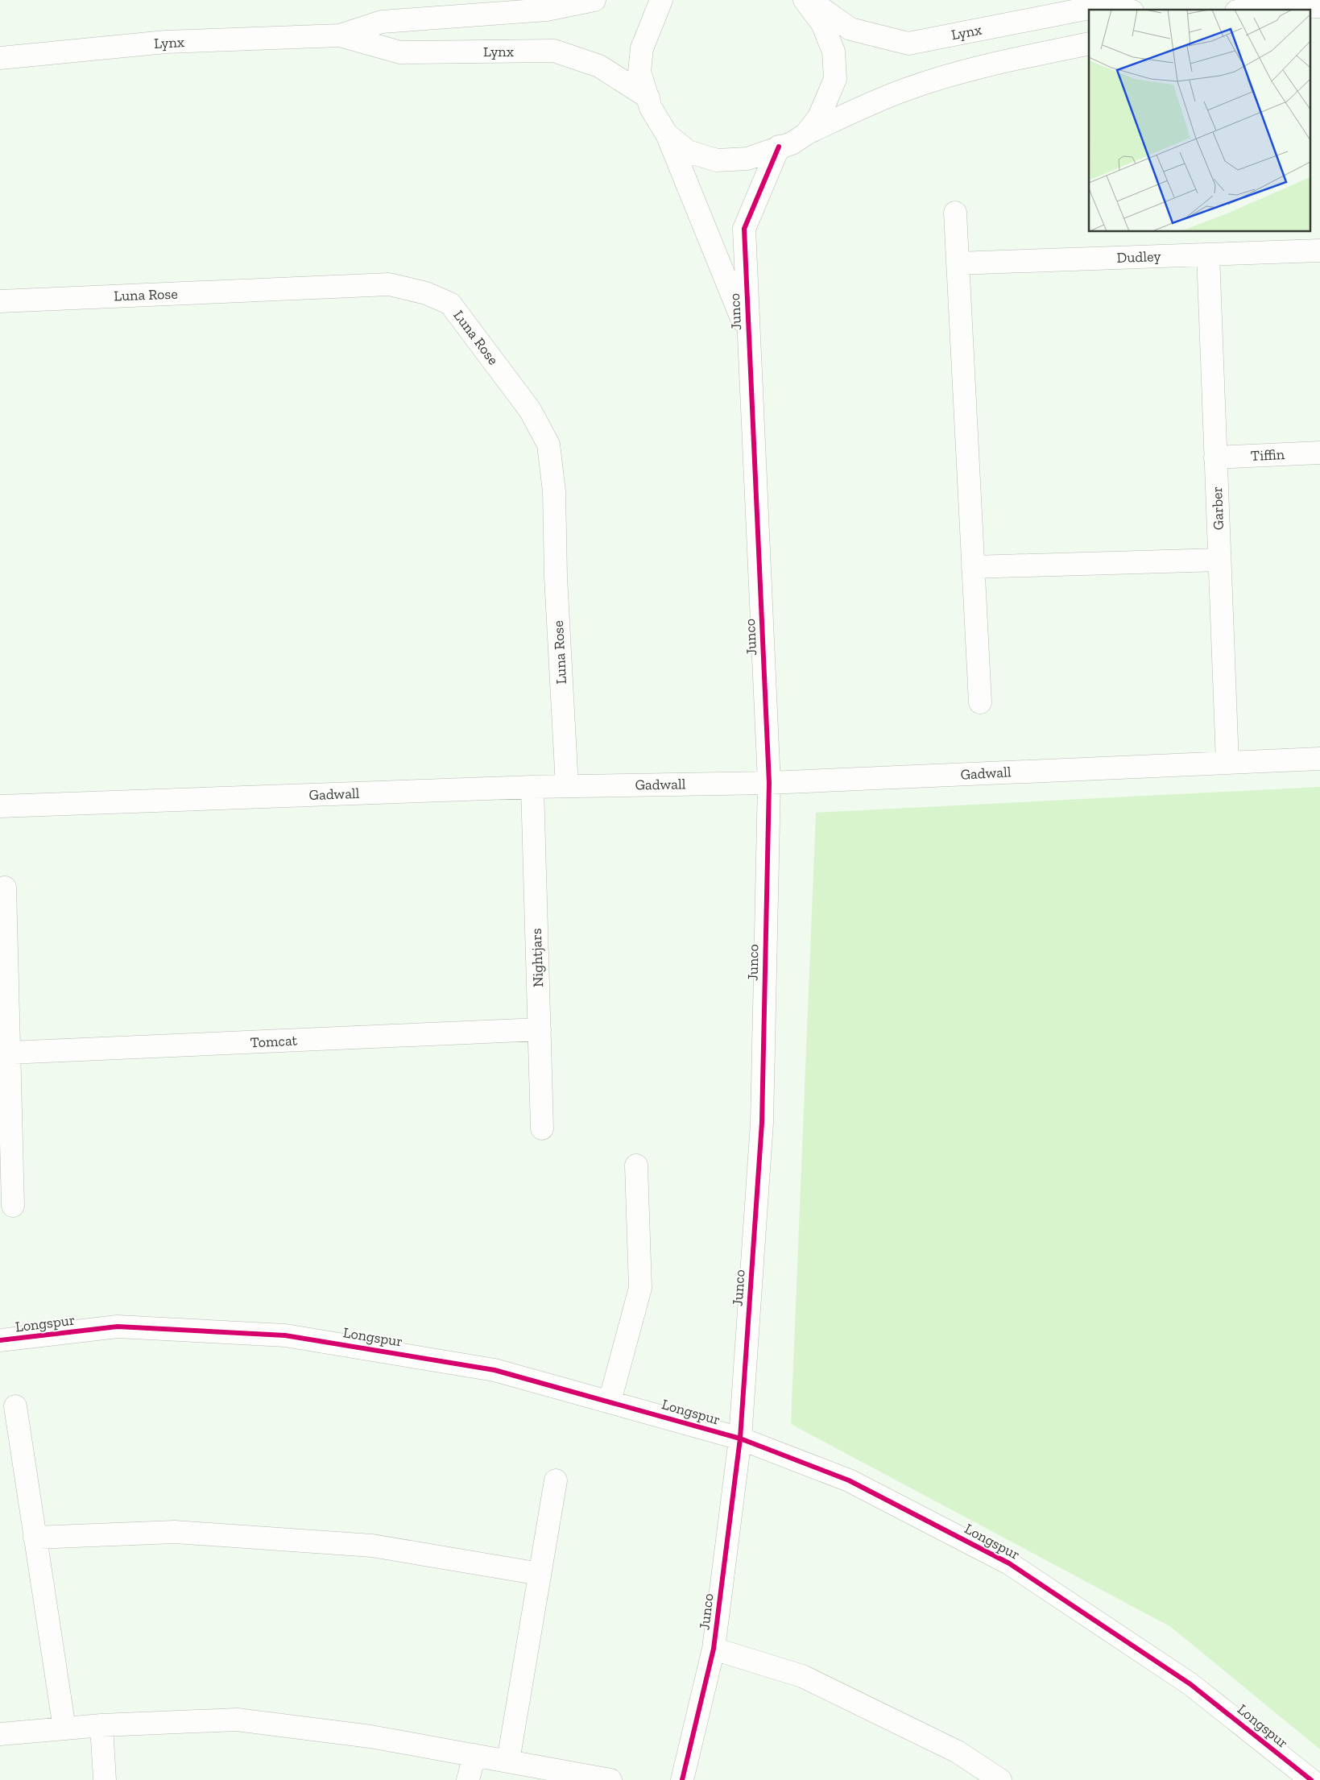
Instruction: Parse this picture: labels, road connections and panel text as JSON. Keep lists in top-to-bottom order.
{
  "streets": {
    "street": [
      "Lynx",
      "Dudley",
      "Luna Rose",
      "Junco",
      "Tiffin",
      "Garber",
      "Gadwall",
      "Nightjars",
      "Tomcat",
      "Longspur"
    ]
  },
  "crossings": [
    ["Dudley", "Garber"],
    ["Luna Rose", "Gadwall"],
    ["Junco", "Gadwall"],
    ["Junco", "Longspur"],
    ["Tiffin", "Garber"],
    ["Garber", "Gadwall"],
    ["Gadwall", "Nightjars"],
    ["Nightjars", "Tomcat"]
  ]
}
